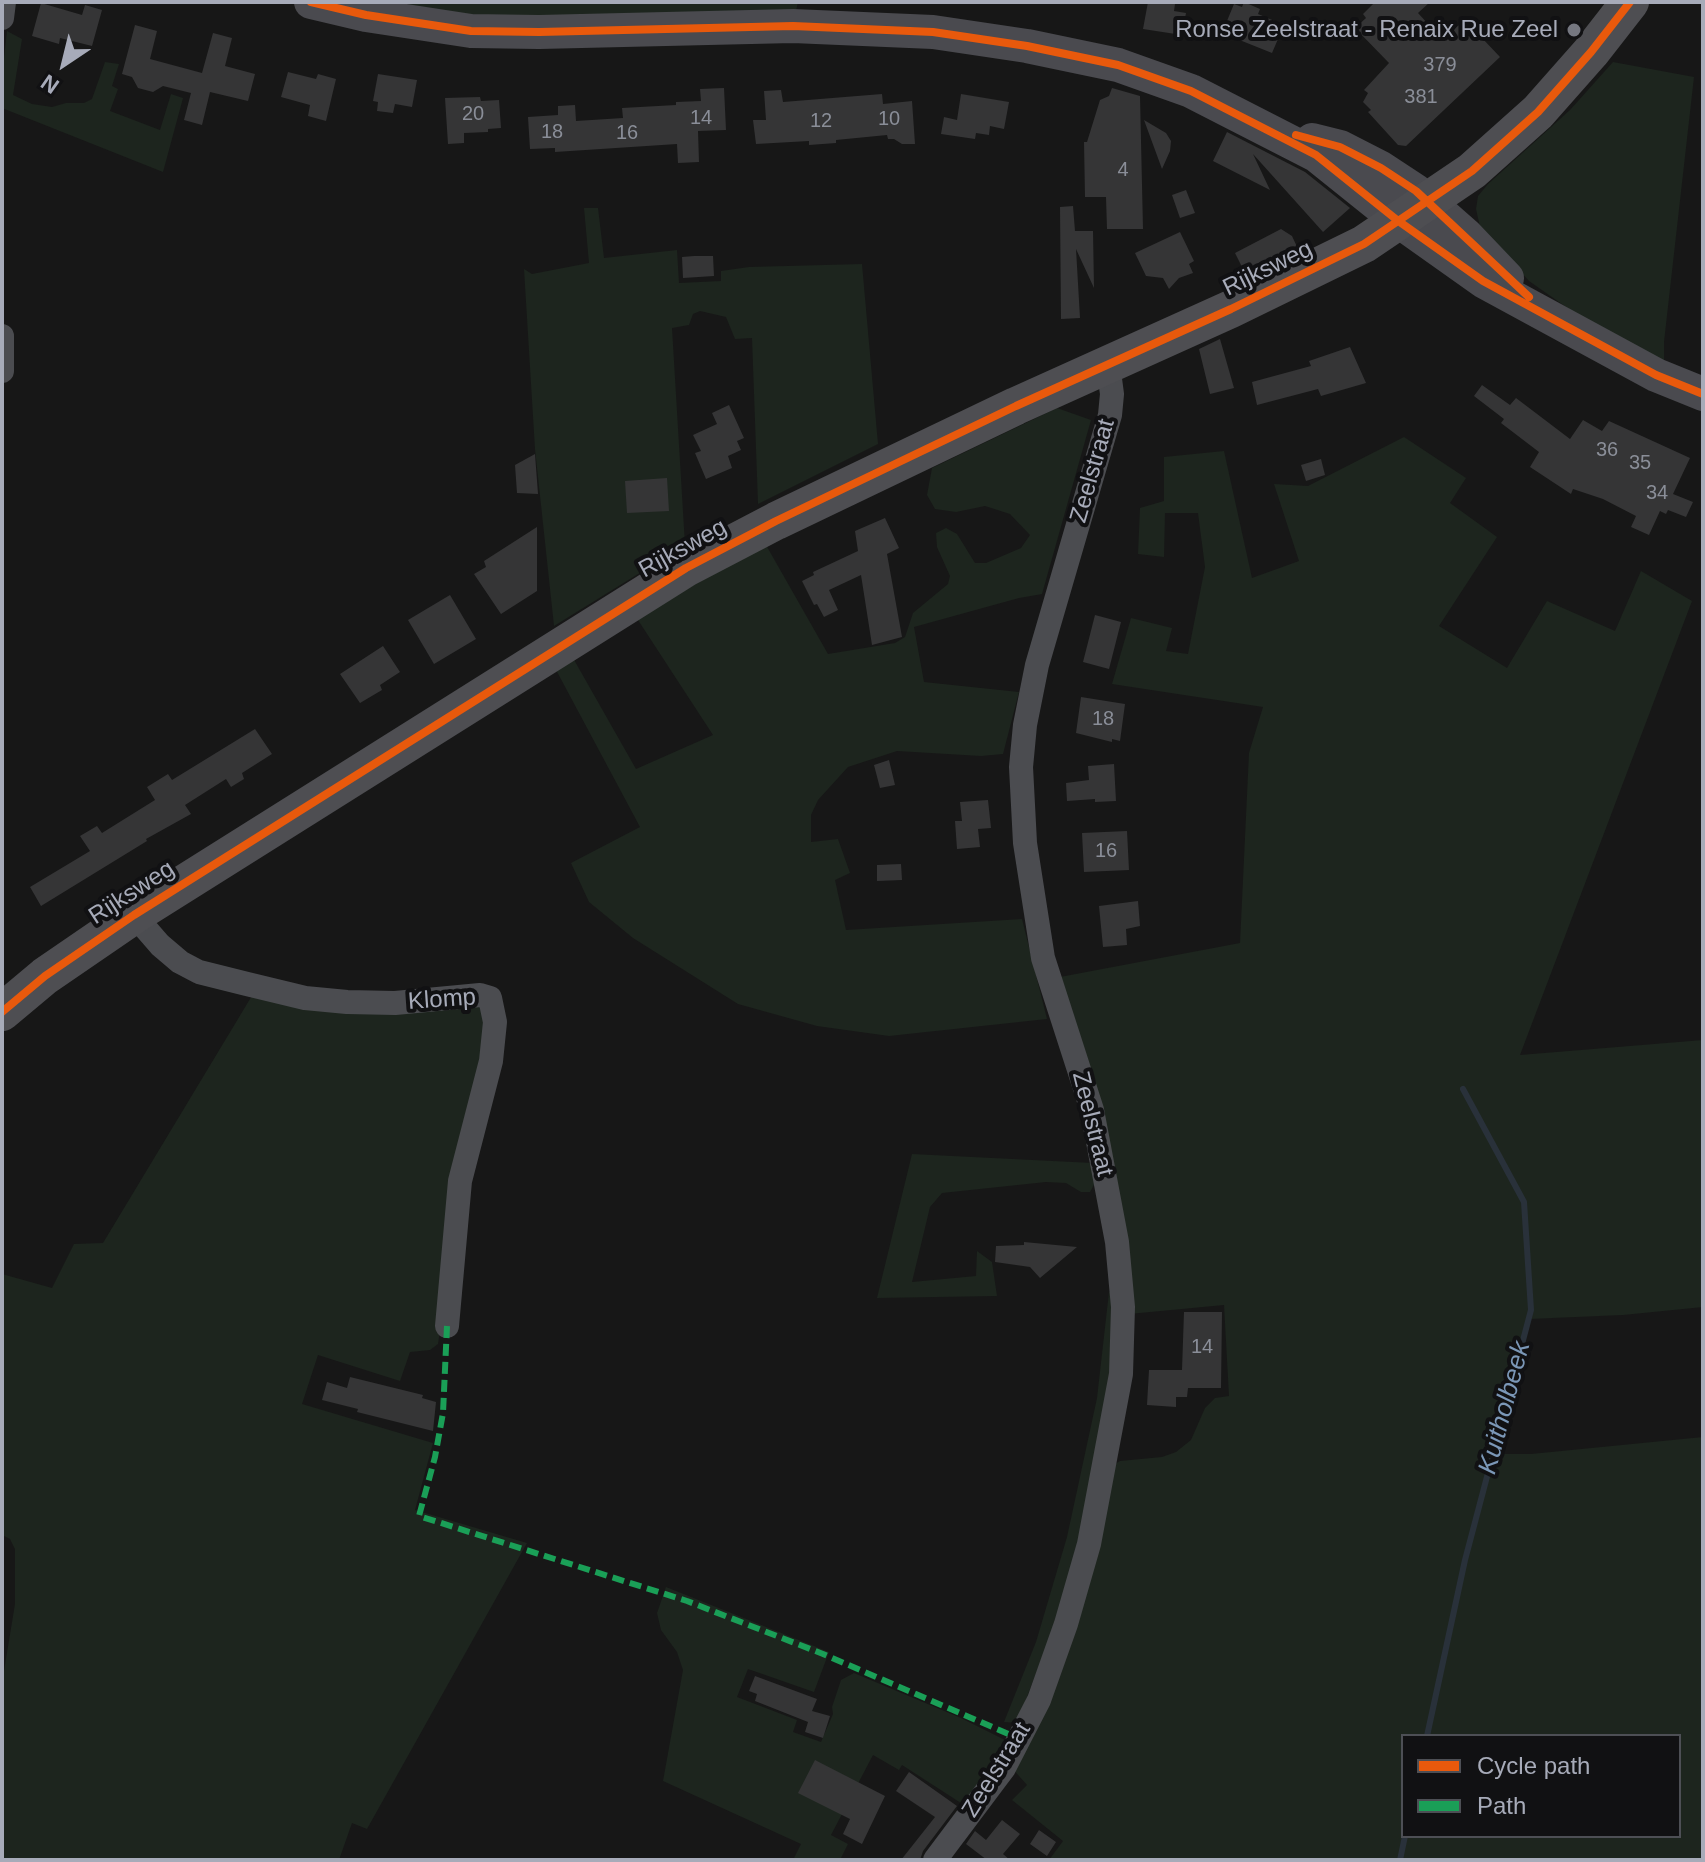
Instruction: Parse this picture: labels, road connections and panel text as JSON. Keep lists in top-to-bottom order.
{
  "streets": {
    "main road": ["Rijksweg"],
    "street": ["Zeelstraat", "Klomp"]
  },
  "crossings": [
    ["Rijksweg", "Zeelstraat"],
    ["Rijksweg", "Klomp"]
  ],
  "water": ["Kuitholbeek"],
  "places": ["Ronse Zeelstraat - Renaix Rue Zeel"],
  "house_numbers": [
    "379",
    "381",
    "20",
    "14",
    "10",
    "12",
    "18",
    "16",
    "4",
    "36",
    "35",
    "34",
    "18",
    "16",
    "14"
  ],
  "legend": ["Cycle path", "Path"],
  "north": "bottom left"
}
